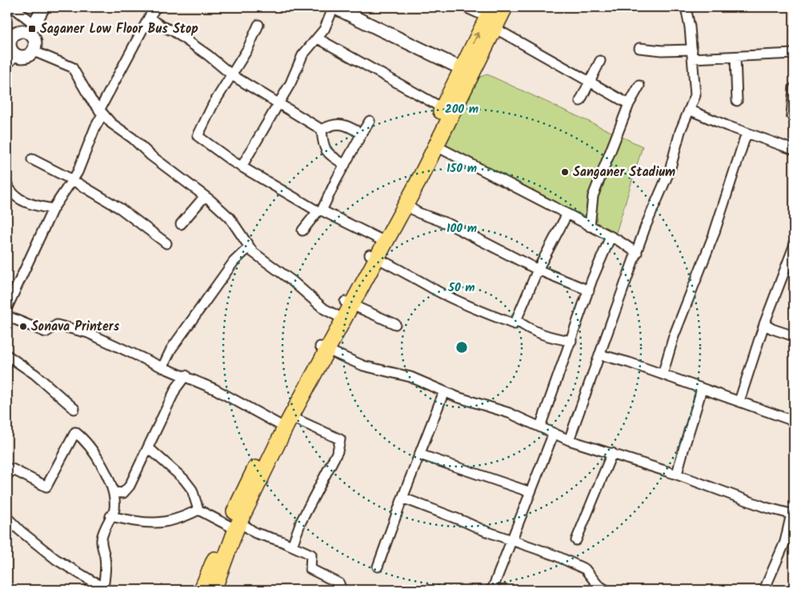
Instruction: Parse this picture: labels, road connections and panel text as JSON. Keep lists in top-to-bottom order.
{
  "places": {
    "transit": ["Saganer Low Floor Bus Stop"],
    "other": ["Sanganer Stadium", "Sonava Printers"]
  },
  "rings": [
    "200 m",
    "150 m",
    "100 m",
    "50 m"
  ]
}
